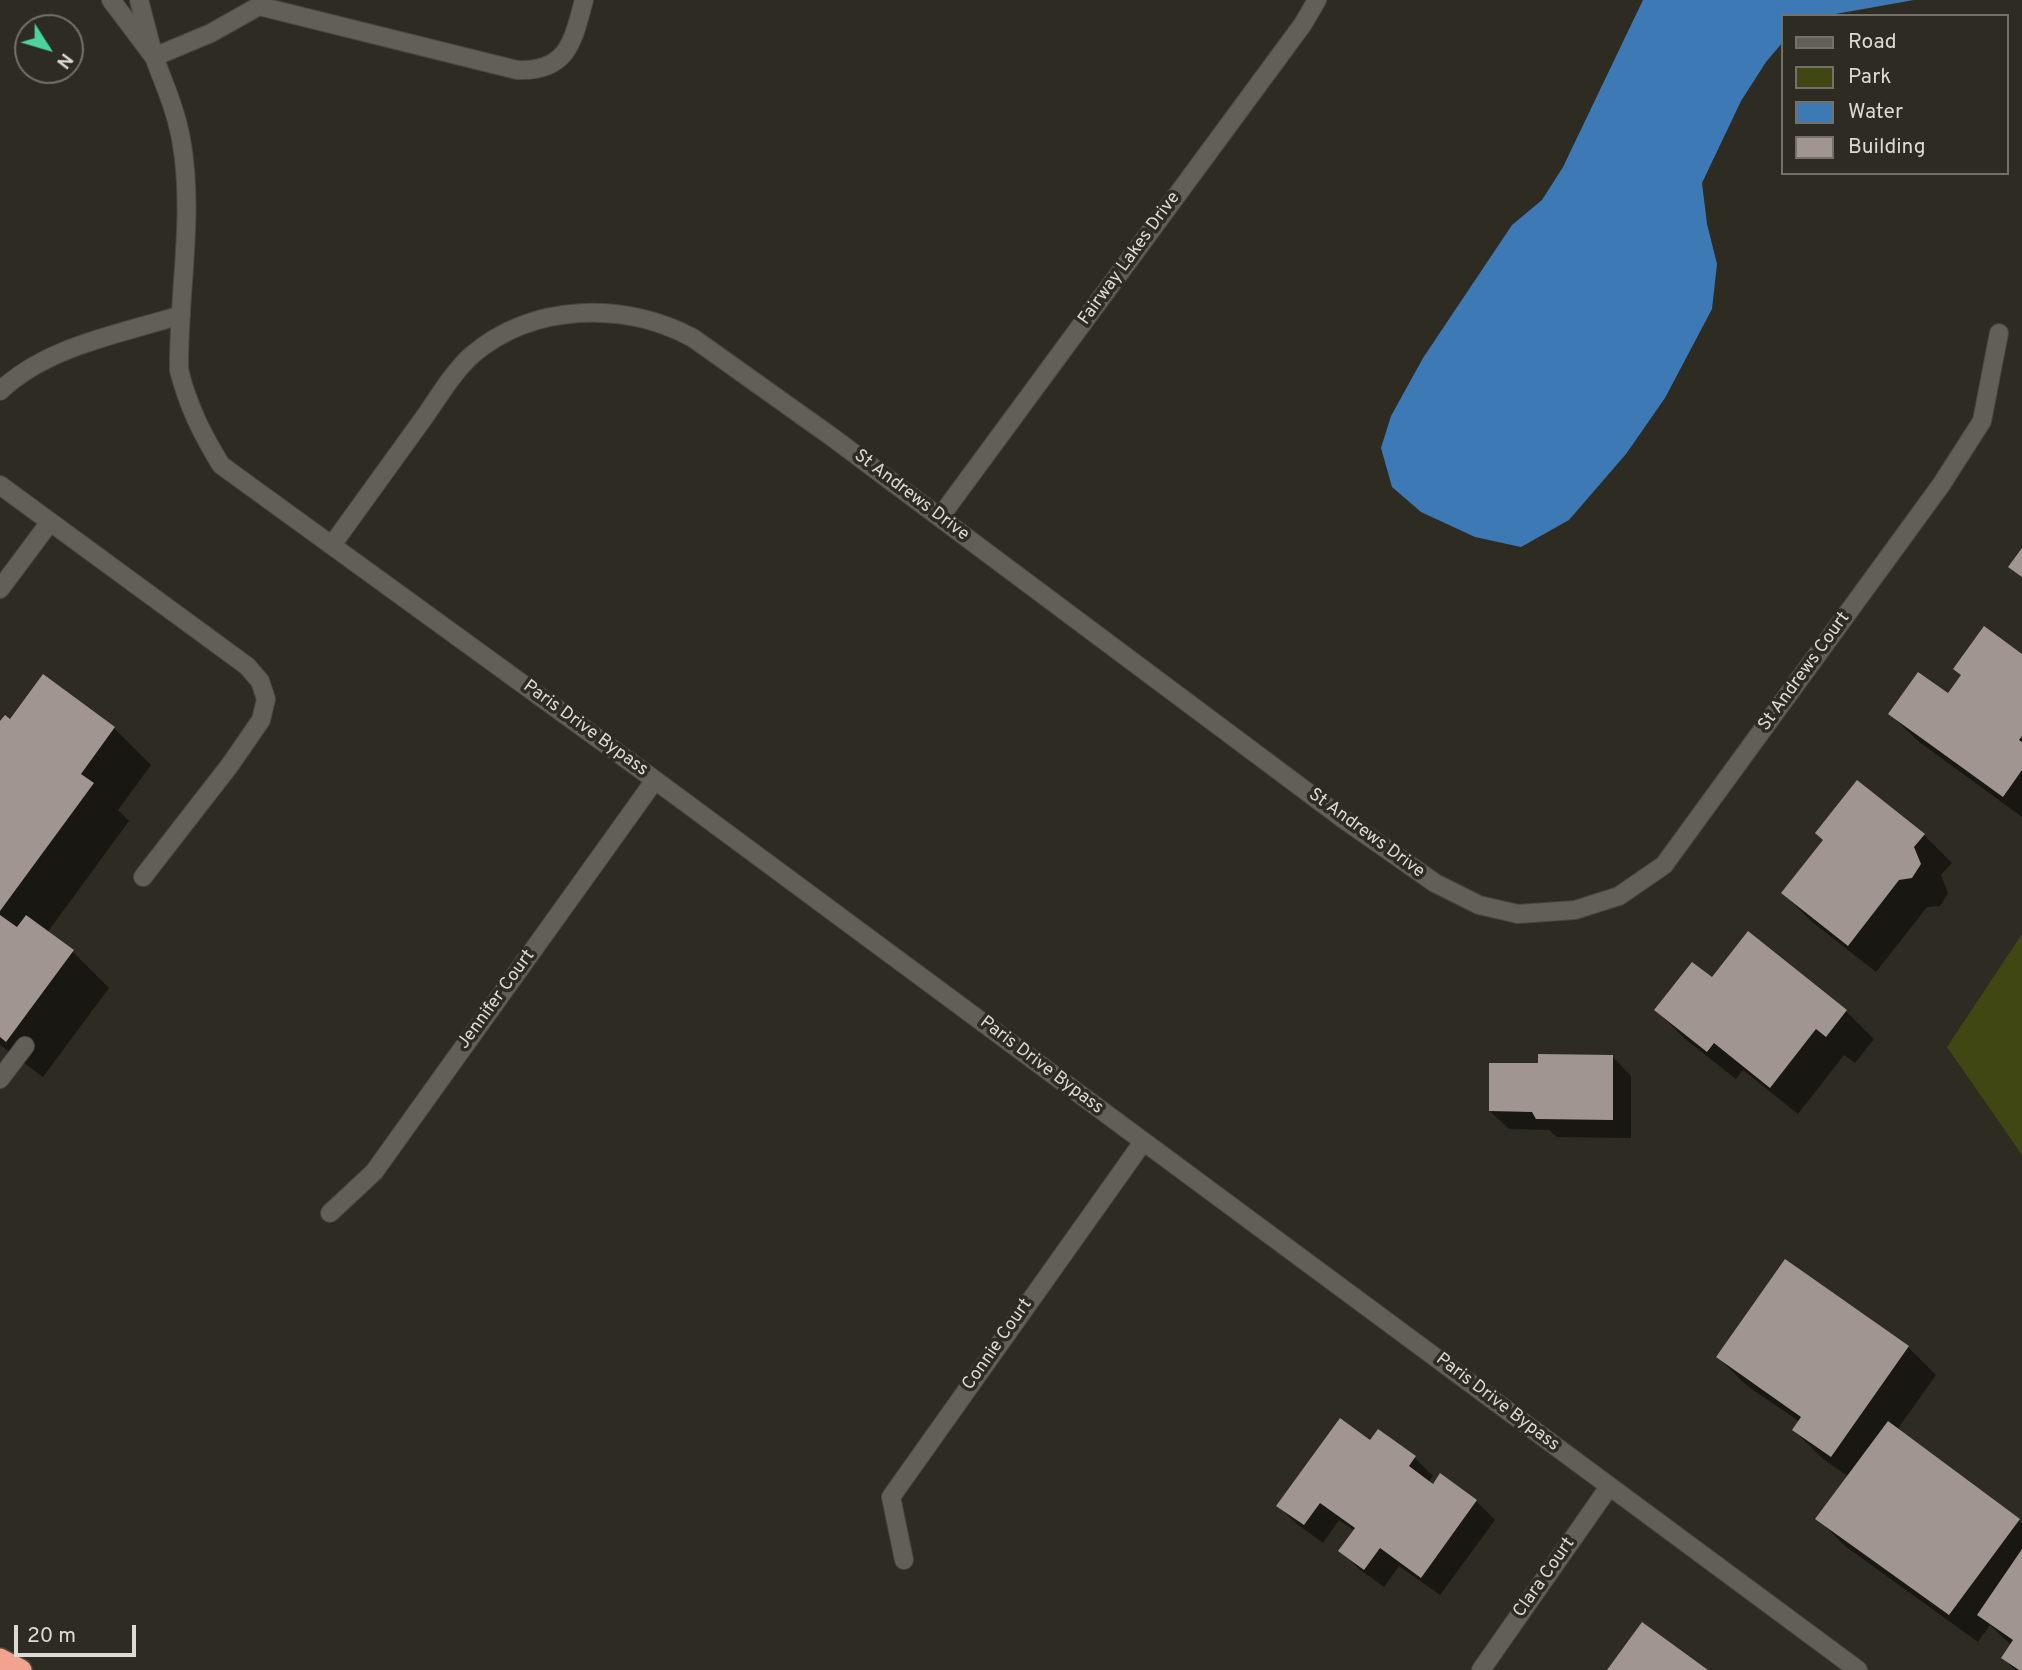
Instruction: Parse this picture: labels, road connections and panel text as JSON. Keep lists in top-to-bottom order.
{
  "streets": {
    "street": [
      "Fairway Lakes Drive",
      "St Andrews Drive",
      "St Andrews Court",
      "Paris Drive Bypass",
      "Jennifer Court",
      "Connie Court",
      "Clara Court"
    ]
  },
  "crossings": [
    ["Fairway Lakes Drive", "St Andrews Drive"],
    ["St Andrews Drive", "St Andrews Court"],
    ["St Andrews Drive", "Paris Drive Bypass"],
    ["Paris Drive Bypass", "Jennifer Court"],
    ["Paris Drive Bypass", "Connie Court"],
    ["Paris Drive Bypass", "Clara Court"]
  ],
  "legend": [
    "Road",
    "Park",
    "Water",
    "Building"
  ],
  "scale_bar": "20 m",
  "north": "bottom right"
}
